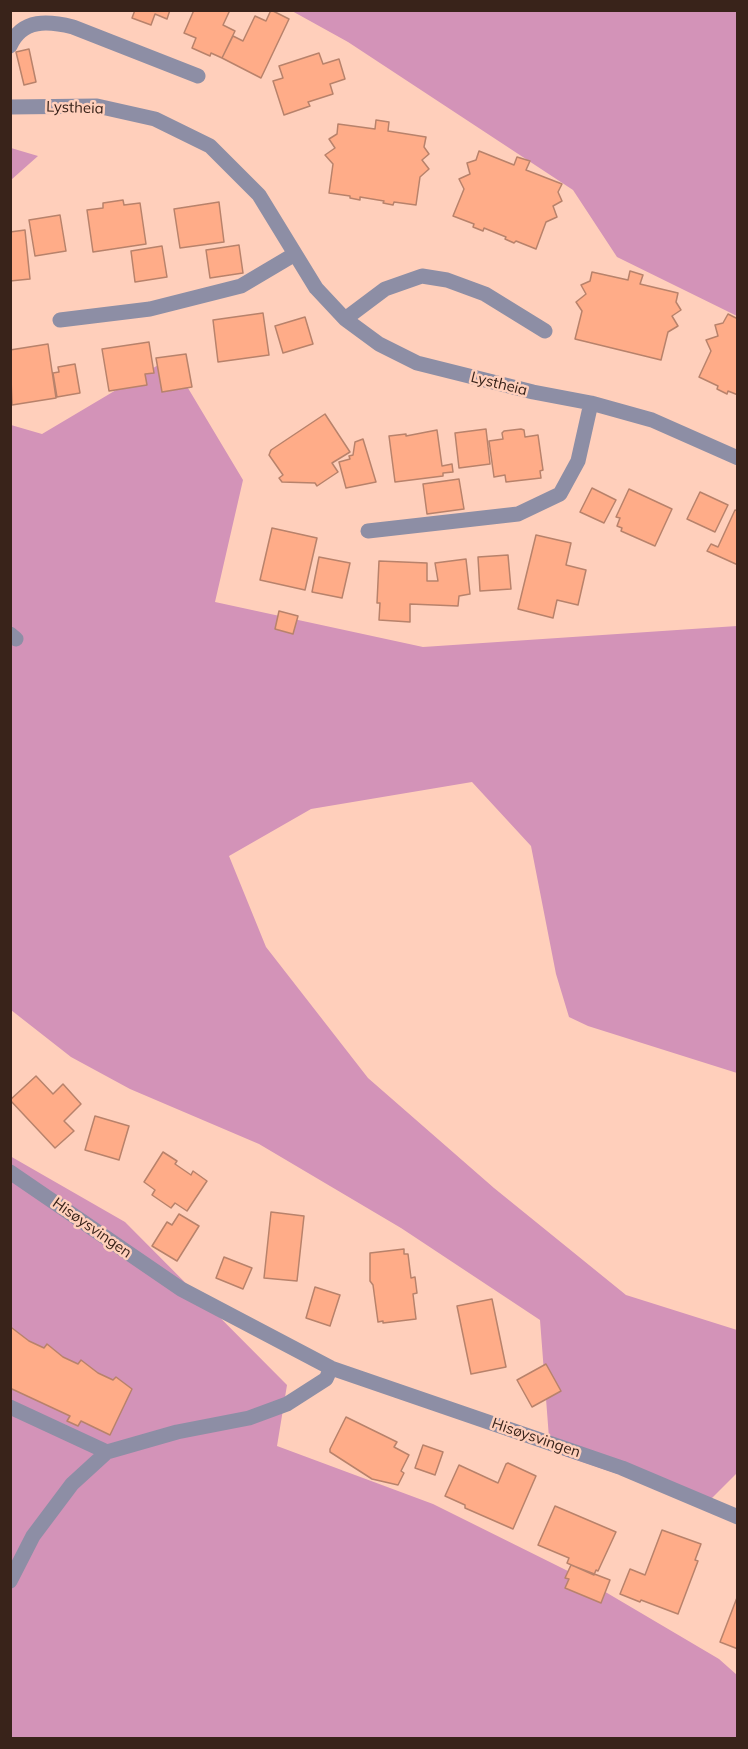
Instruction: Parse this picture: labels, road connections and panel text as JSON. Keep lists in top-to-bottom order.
{
  "streets": {
    "street": ["Lystheia", "Hisøysvingen"]
  }
}
